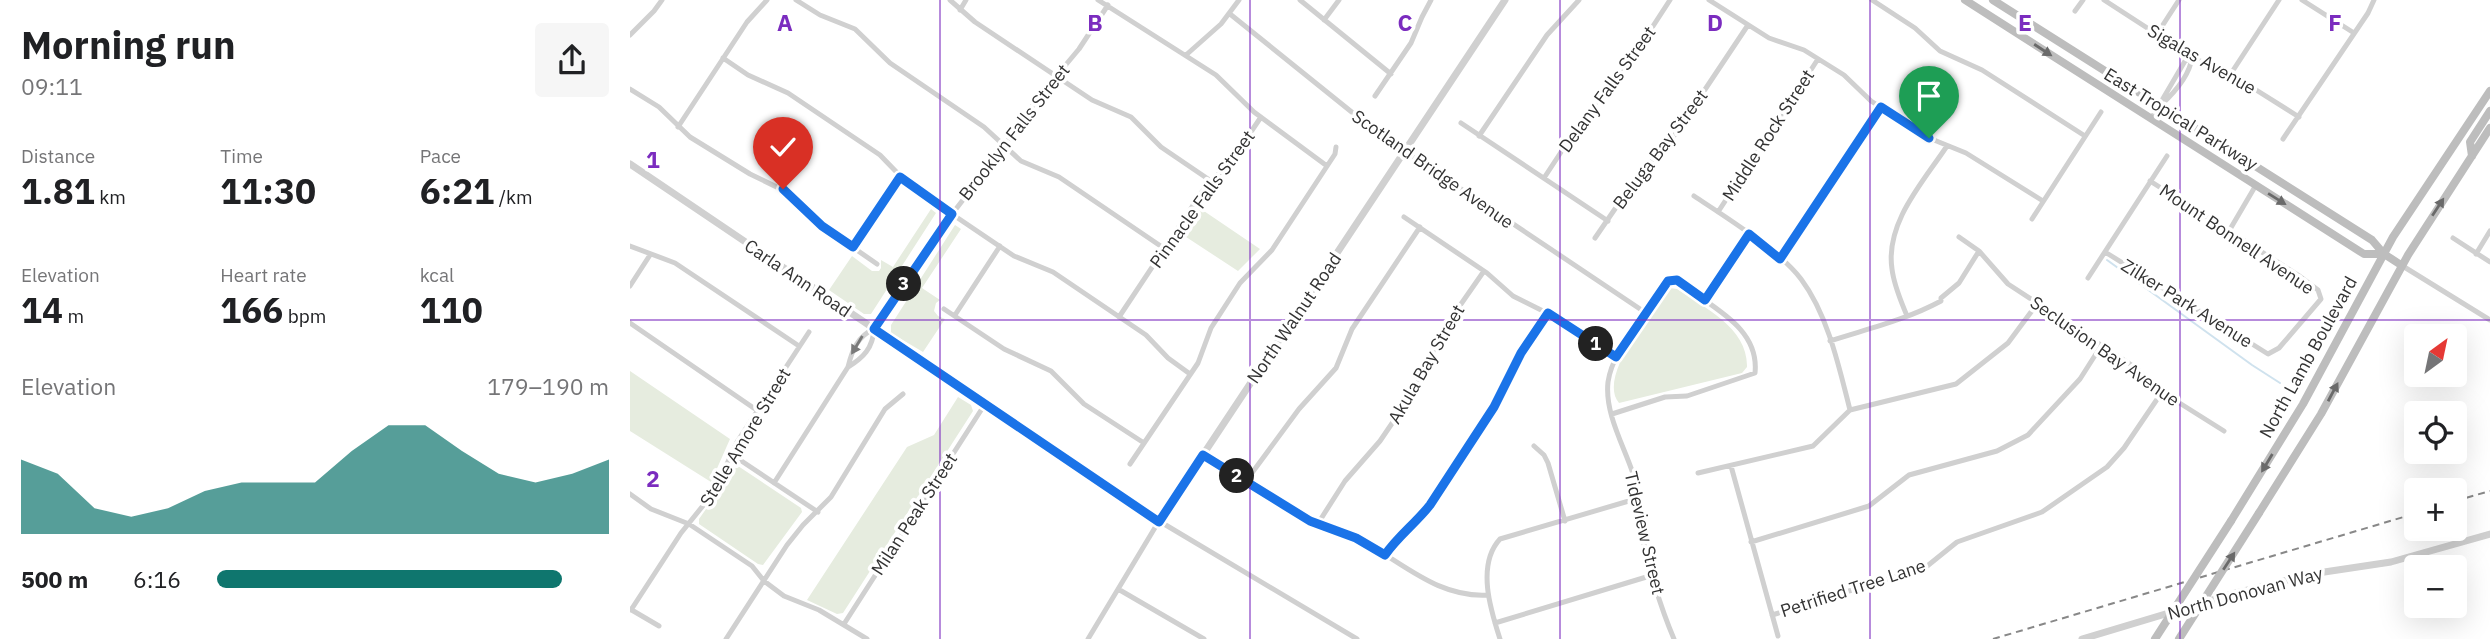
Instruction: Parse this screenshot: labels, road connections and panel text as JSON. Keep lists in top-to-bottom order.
{
  "streets": {
    "main road": ["East Tropical Parkway", "North Lamb Boulevard"],
    "street": [
      "Sigalas Avenue",
      "Delany Falls Street",
      "Brooklyn Falls Street",
      "Middle Rock Street",
      "Beluga Bay Street",
      "Scotland Bridge Avenue",
      "Pinnacle Falls Street",
      "Mount Bonnell Avenue",
      "Carla Ann Road",
      "Zilker Park Avenue",
      "North Walnut Road",
      "Seclusion Bay Avenue",
      "Akula Bay Street",
      "Stelle Amore Street",
      "Milan Peak Street",
      "Tideview Street",
      "Petrified Tree Lane",
      "North Donovan Way"
    ]
  },
  "crossings": [
    ["East Tropical Parkway", "North Lamb Boulevard"],
    ["Brooklyn Falls Street", "Carla Ann Road"],
    ["Scotland Bridge Avenue", "North Walnut Road"],
    ["Scotland Bridge Avenue", "Tideview Street"],
    ["Mount Bonnell Avenue", "Zilker Park Avenue"],
    ["Carla Ann Road", "North Walnut Road"],
    ["Carla Ann Road", "Milan Peak Street"],
    ["Seclusion Bay Avenue", "Petrified Tree Lane"]
  ],
  "north": "top right",
  "page": {
    "heading": ["Morning run", "09:11"],
    "stats": [
      ["Distance", "1.81 km"],
      ["Time", "11:30"],
      ["Pace", "6:21 /km"],
      ["Elevation", "14 m"],
      ["Heart rate", "166 bpm"],
      ["kcal", "110"]
    ],
    "pins": ["3", "1", "2"],
    "map_buttons": ["+", "−"],
    "chart": ["Elevation", "179–190 m"],
    "list": [
      {
        "name": "500 m",
        "note": "6:16"
      }
    ]
  },
  "grid": {
    "columns": [
      "A",
      "B",
      "C",
      "D",
      "E",
      "F"
    ],
    "rows": ["1", "2"]
  }
}
